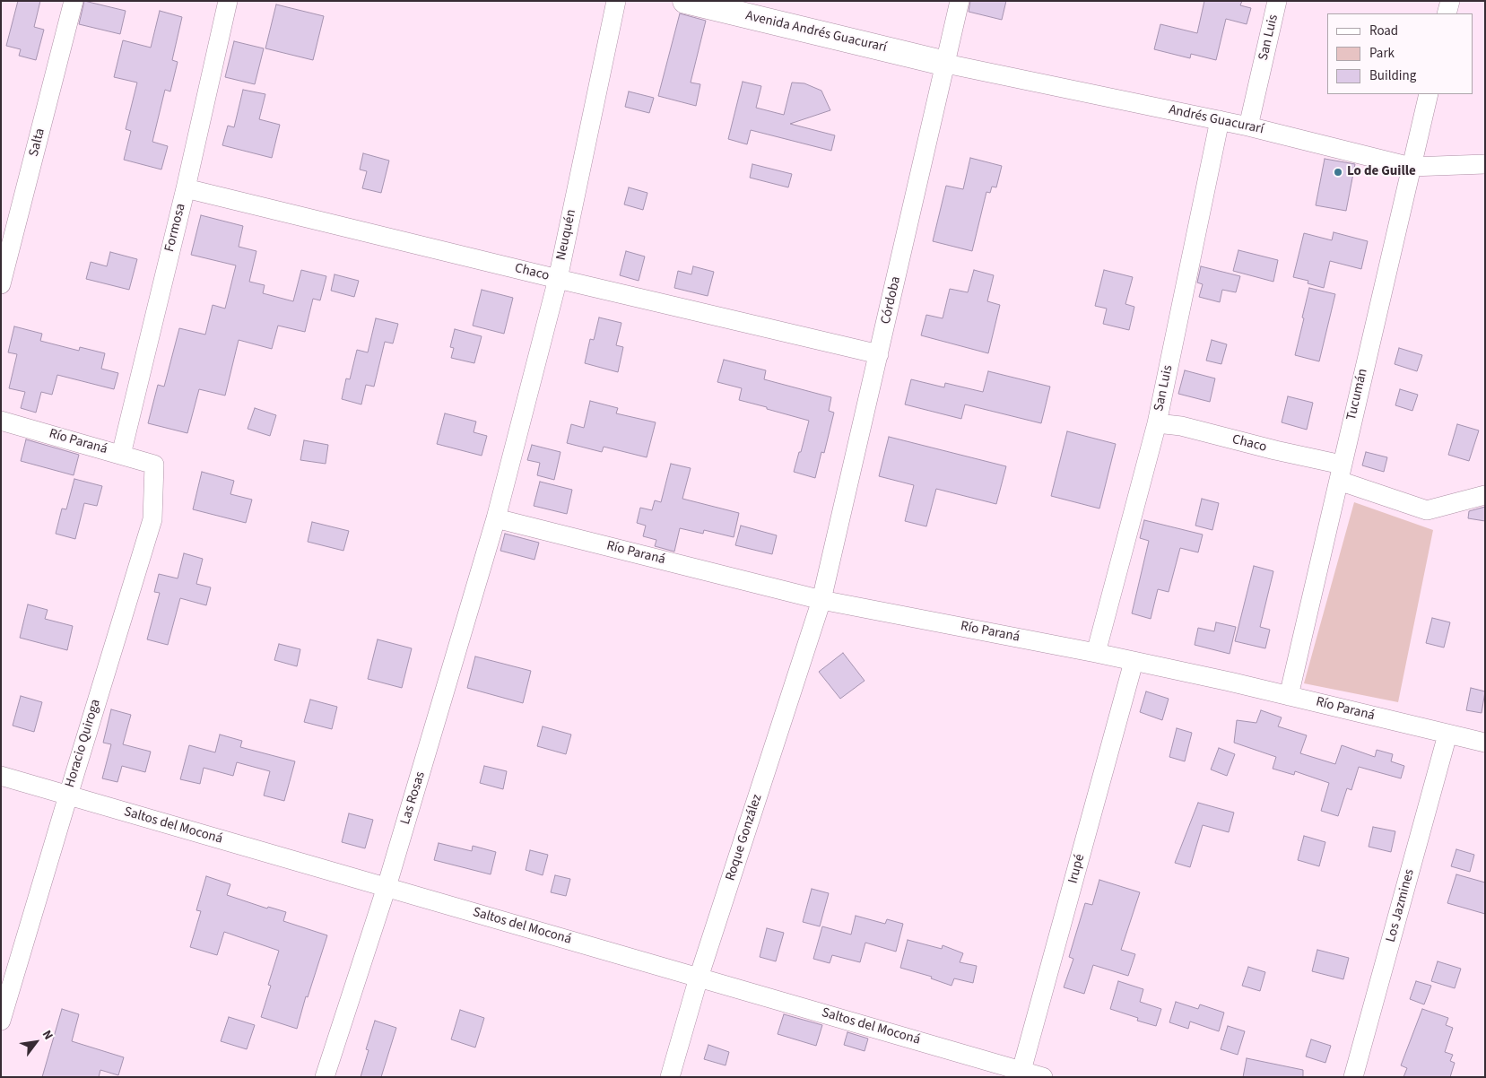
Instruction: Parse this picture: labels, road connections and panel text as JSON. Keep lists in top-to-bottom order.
{
  "streets": {
    "street": [
      "Avenida Andrés Guacurarí",
      "San Luis",
      "Andrés Guacurarí",
      "Salta",
      "Formosa",
      "Neuquén",
      "Chaco",
      "Córdoba",
      "Tucumán",
      "Río Paraná",
      "Horacio Quiroga",
      "Las Rosas",
      "Saltos del Moconá",
      "Roque González",
      "Irupé",
      "Los Jazmines"
    ]
  },
  "crossings": [
    ["Avenida Andrés Guacurarí", "Andrés Guacurarí"],
    ["Avenida Andrés Guacurarí", "Córdoba"],
    ["San Luis", "Andrés Guacurarí"],
    ["San Luis", "Chaco"],
    ["San Luis", "Río Paraná"],
    ["Andrés Guacurarí", "Córdoba"],
    ["Andrés Guacurarí", "Tucumán"],
    ["Formosa", "Chaco"],
    ["Formosa", "Río Paraná"],
    ["Neuquén", "Chaco"],
    ["Neuquén", "Río Paraná"],
    ["Neuquén", "Las Rosas"],
    ["Chaco", "Córdoba"],
    ["Chaco", "Tucumán"],
    ["Córdoba", "Río Paraná"],
    ["Córdoba", "Roque González"],
    ["Tucumán", "Río Paraná"],
    ["Río Paraná", "Horacio Quiroga"],
    ["Río Paraná", "Las Rosas"],
    ["Río Paraná", "Roque González"],
    ["Río Paraná", "Irupé"],
    ["Río Paraná", "Los Jazmines"],
    ["Horacio Quiroga", "Saltos del Moconá"],
    ["Las Rosas", "Saltos del Moconá"],
    ["Saltos del Moconá", "Roque González"],
    ["Saltos del Moconá", "Irupé"]
  ],
  "places": ["Lo de Guille"],
  "legend": ["Road", "Park", "Building"],
  "north": "top right"
}
